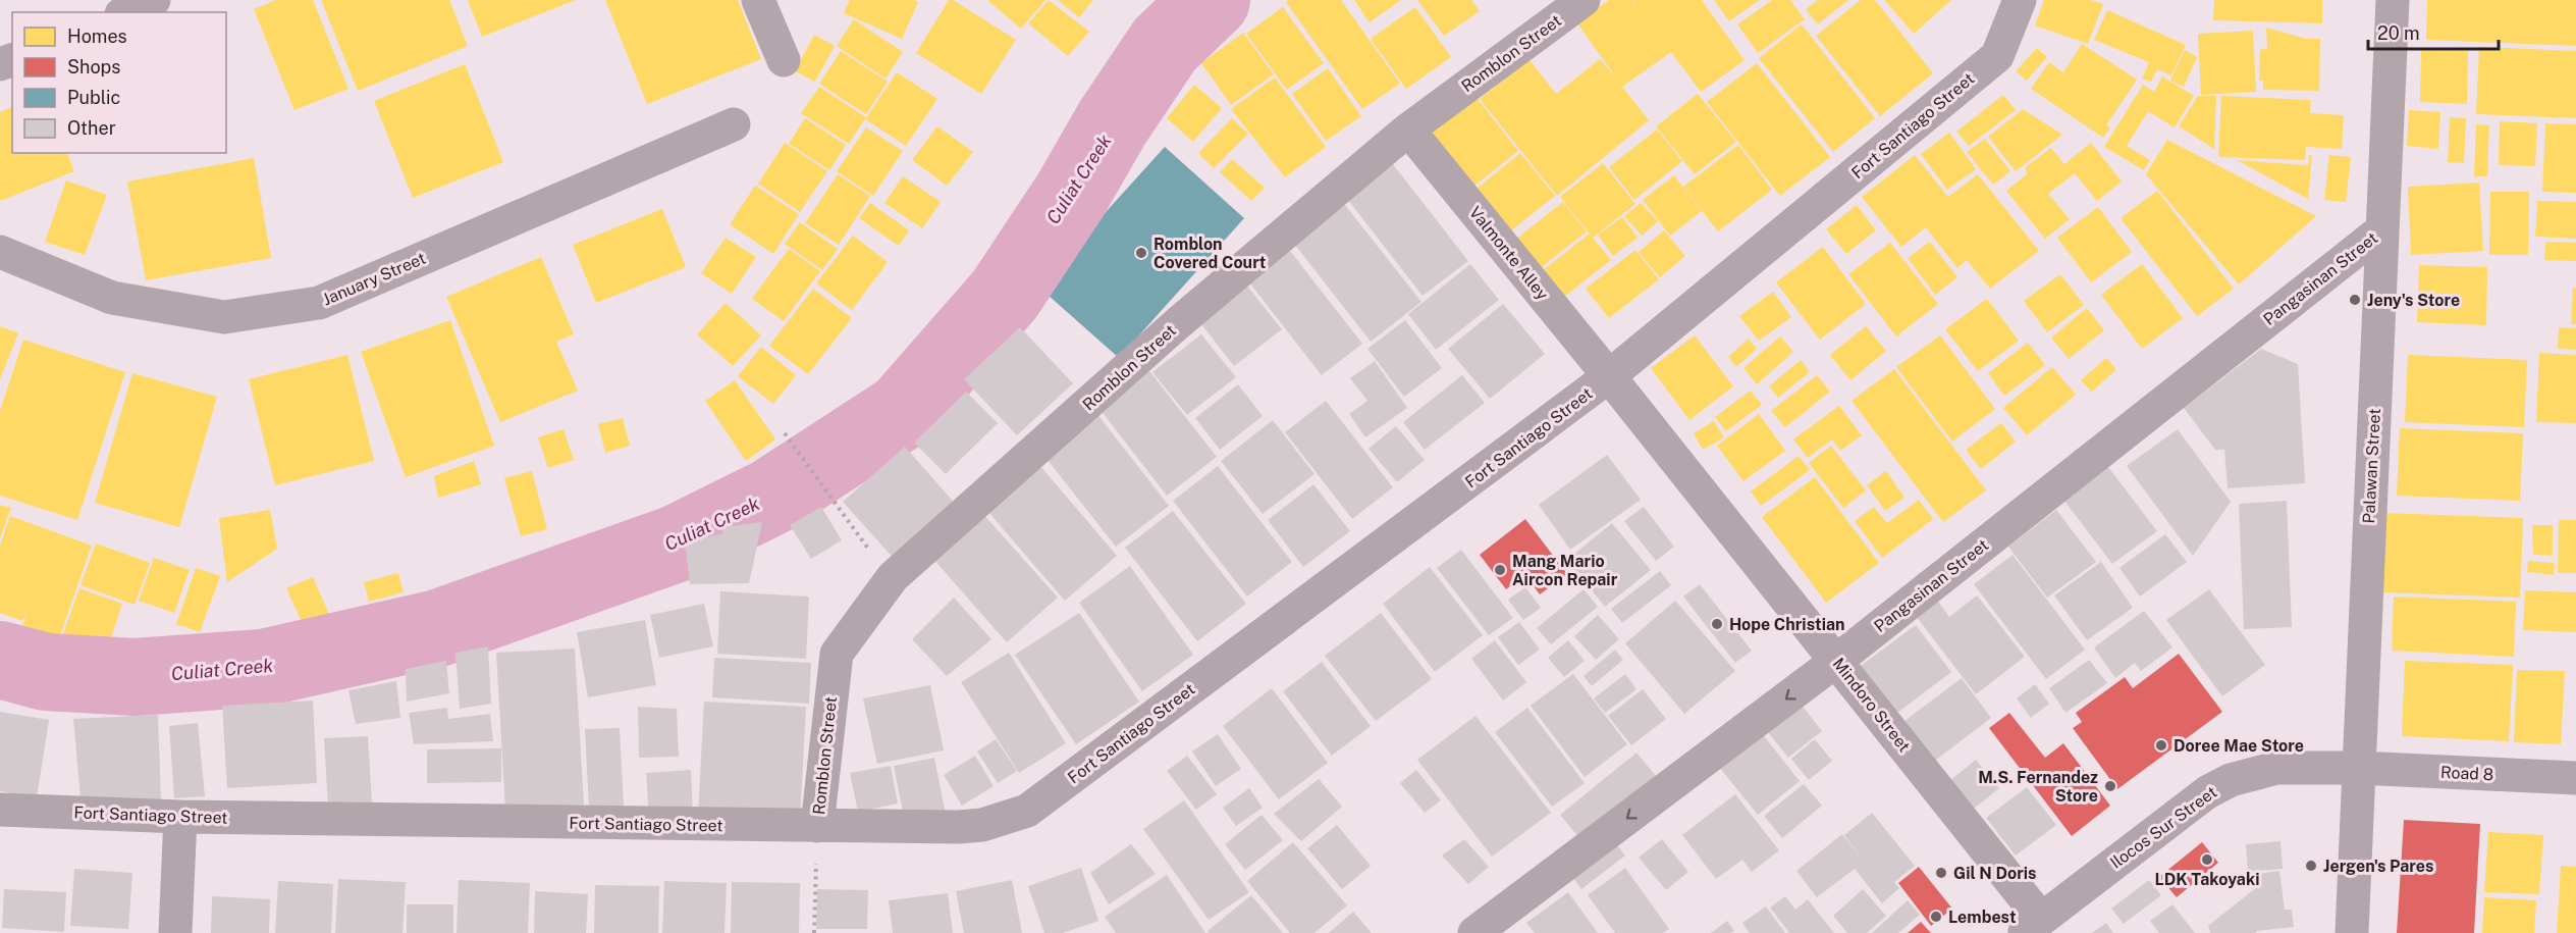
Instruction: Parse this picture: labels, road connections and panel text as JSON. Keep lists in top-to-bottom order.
{
  "streets": {
    "street": [
      "Romblon Street",
      "Fort Santiago Street",
      "Valmonte Alley",
      "January Street",
      "Pangasinan Street",
      "Palawan Street",
      "Mindoro Street",
      "Road 8",
      "Ilocos Sur Street"
    ]
  },
  "crossings": [
    ["Romblon Street", "Fort Santiago Street"],
    ["Romblon Street", "Valmonte Alley"],
    ["Fort Santiago Street", "Valmonte Alley"],
    ["Fort Santiago Street", "Mindoro Street"],
    ["Valmonte Alley", "Mindoro Street"],
    ["Pangasinan Street", "Palawan Street"],
    ["Pangasinan Street", "Mindoro Street"],
    ["Palawan Street", "Road 8"],
    ["Palawan Street", "Ilocos Sur Street"],
    ["Mindoro Street", "Ilocos Sur Street"],
    ["Road 8", "Ilocos Sur Street"]
  ],
  "one_way": ["Pangasinan Street"],
  "water": ["Culiat Creek"],
  "places": [
    "Romblon Covered Court",
    "Jeny's Store",
    "Mang Mario Aircon Repair",
    "Hope Christian",
    "Doree Mae Store",
    "M.S. Fernandez Store",
    "LDK Takoyaki",
    "Jergen's Pares",
    "Gil N Doris",
    "Lembest"
  ],
  "legend": [
    "Homes",
    "Shops",
    "Public",
    "Other"
  ],
  "scale_bar": "20 m"
}
